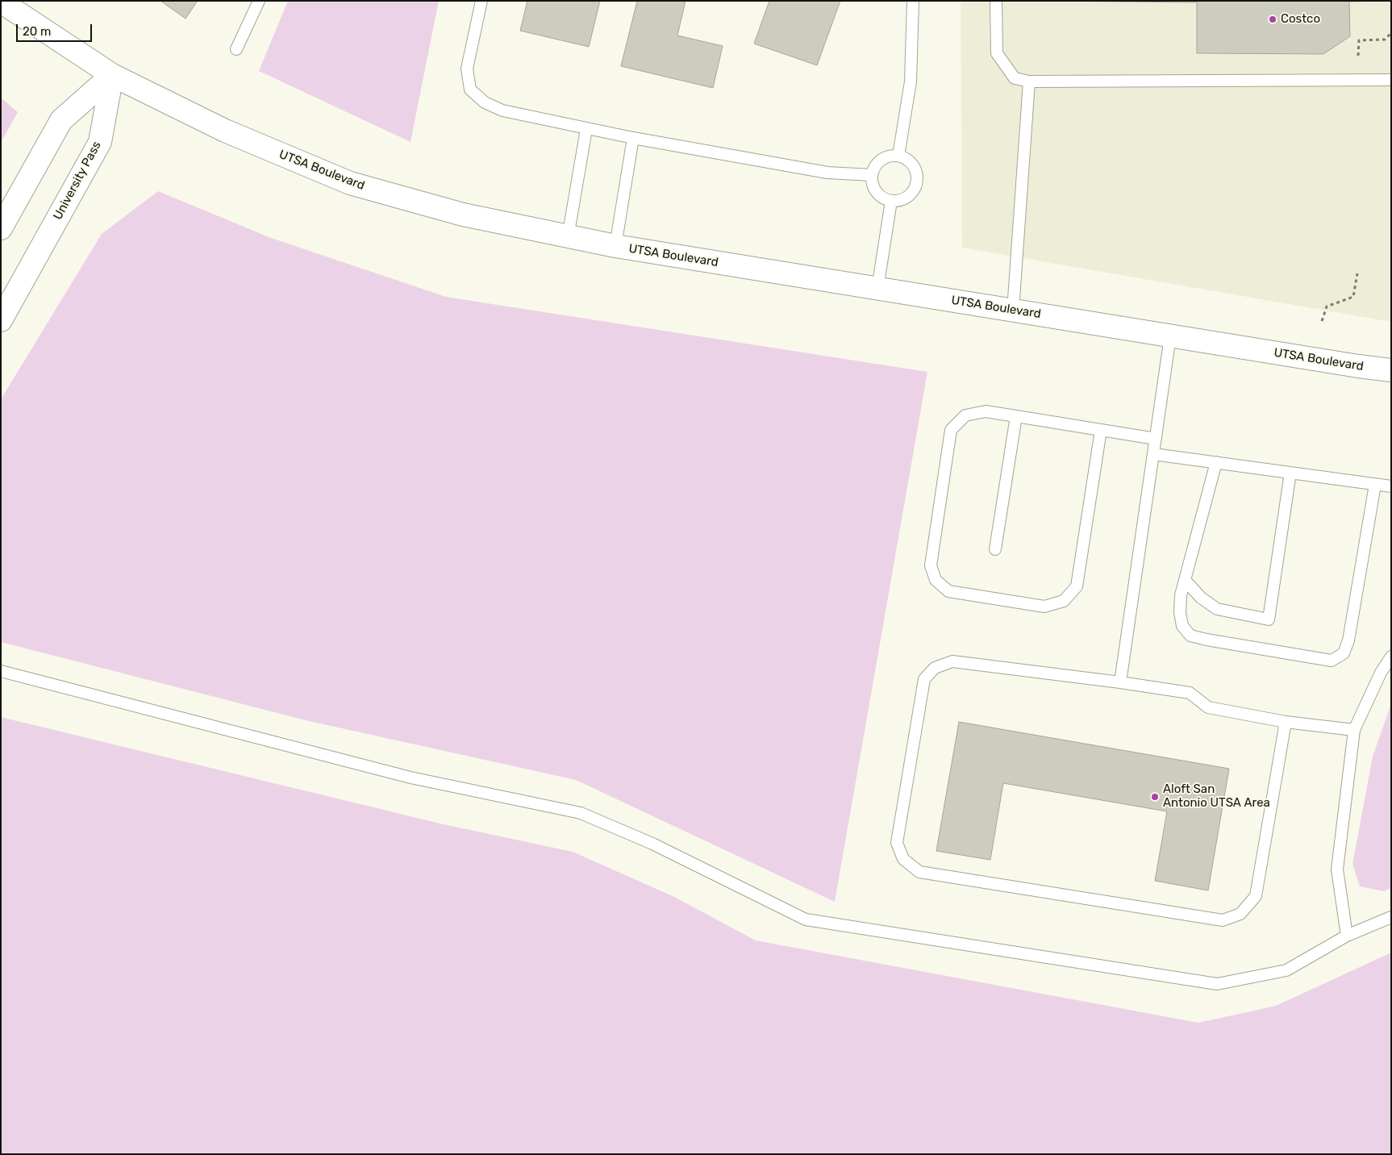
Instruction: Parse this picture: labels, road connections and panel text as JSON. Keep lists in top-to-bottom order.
{
  "streets": {
    "main road": ["UTSA Boulevard", "University Pass"]
  },
  "crossings": [
    ["UTSA Boulevard", "University Pass"]
  ],
  "places": ["Costco", "Aloft San Antonio UTSA Area"],
  "scale_bar": "20 m"
}
